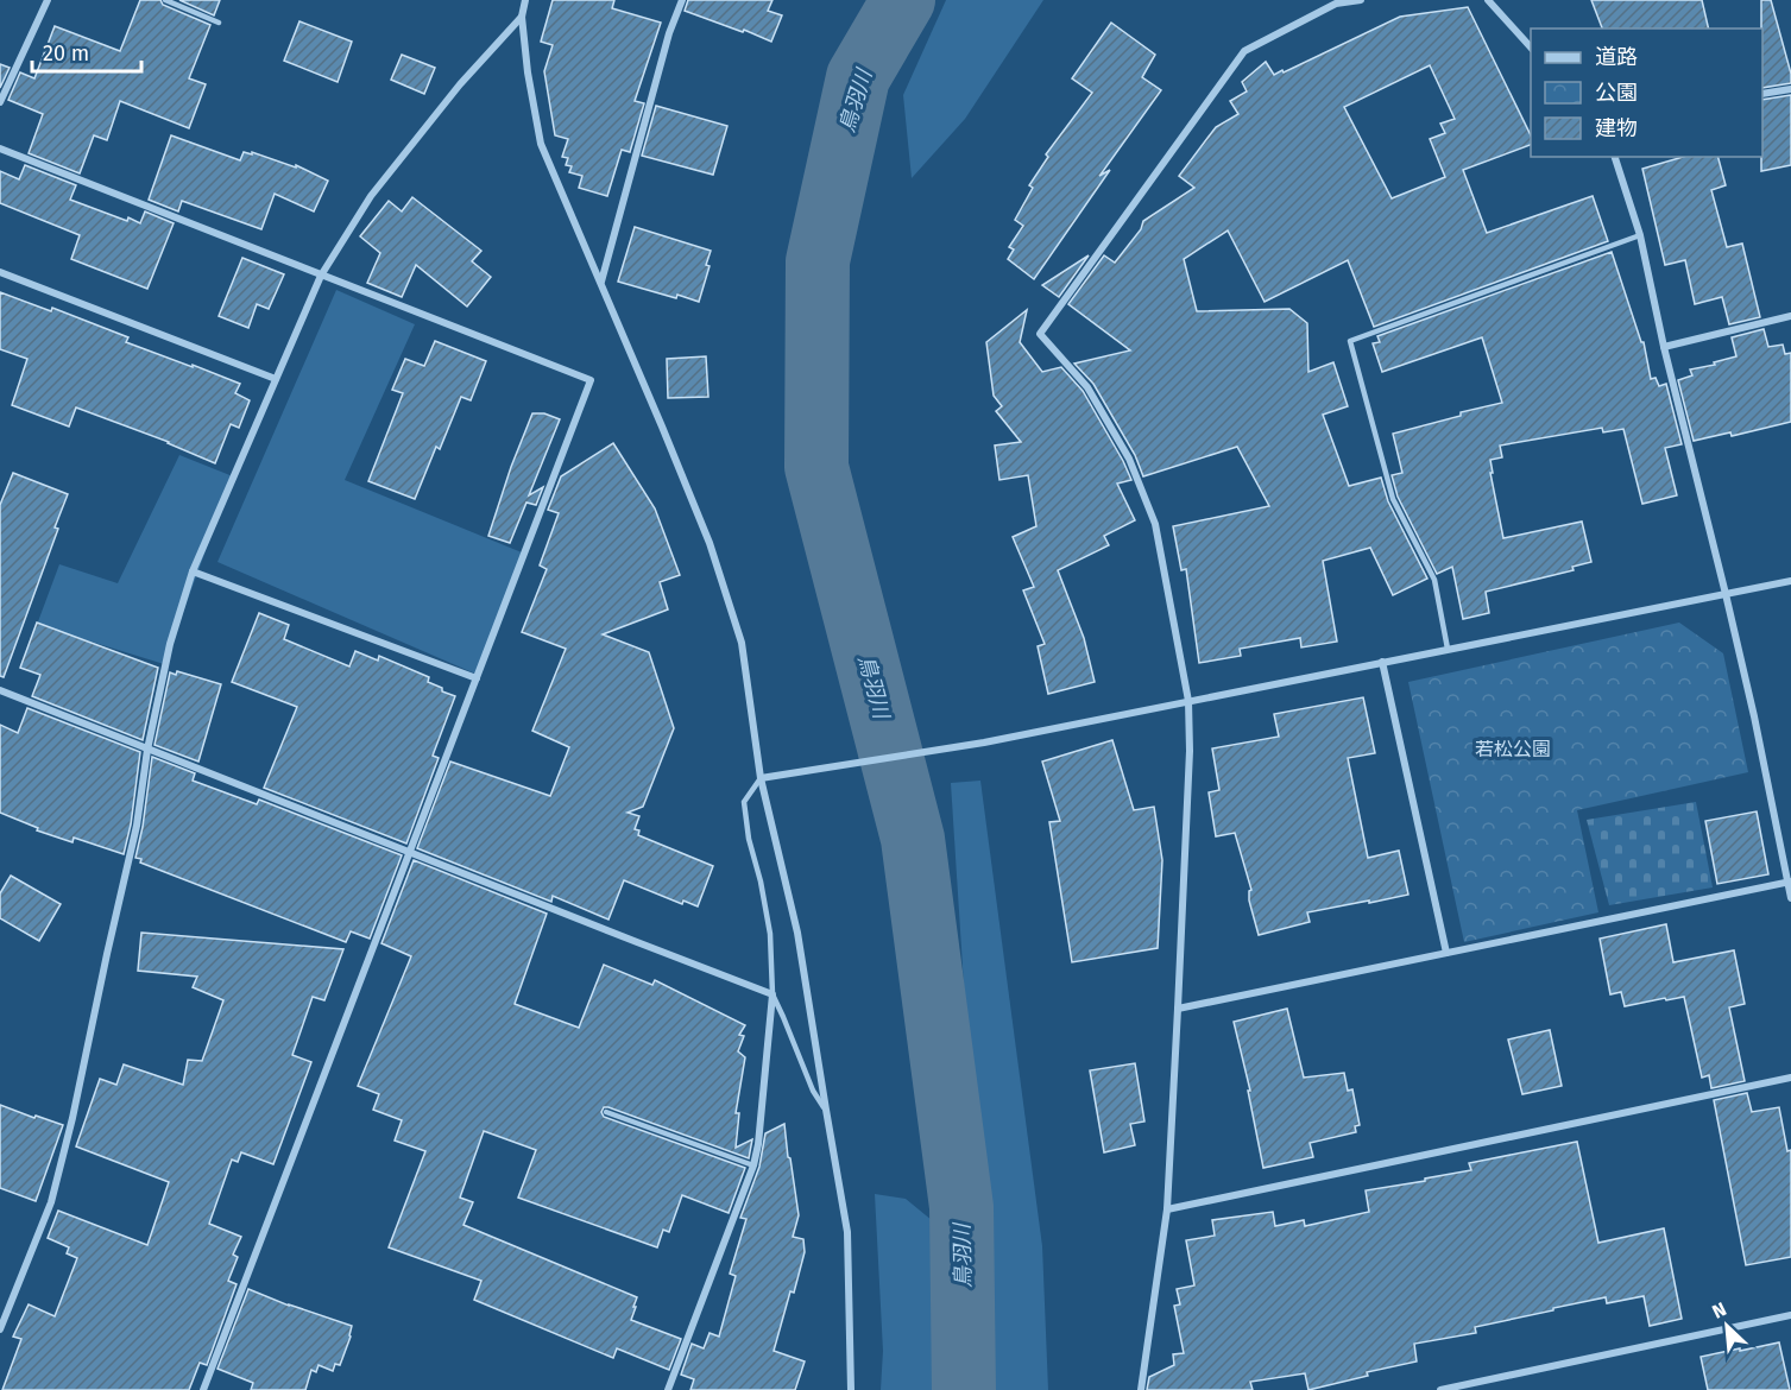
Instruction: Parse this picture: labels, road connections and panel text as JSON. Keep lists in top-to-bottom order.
{
  "water": ["鳥羽川"],
  "parks": ["若松公園"],
  "legend": ["道路", "公園", "建物"],
  "scale_bar": "20 m",
  "north": "top left"
}
